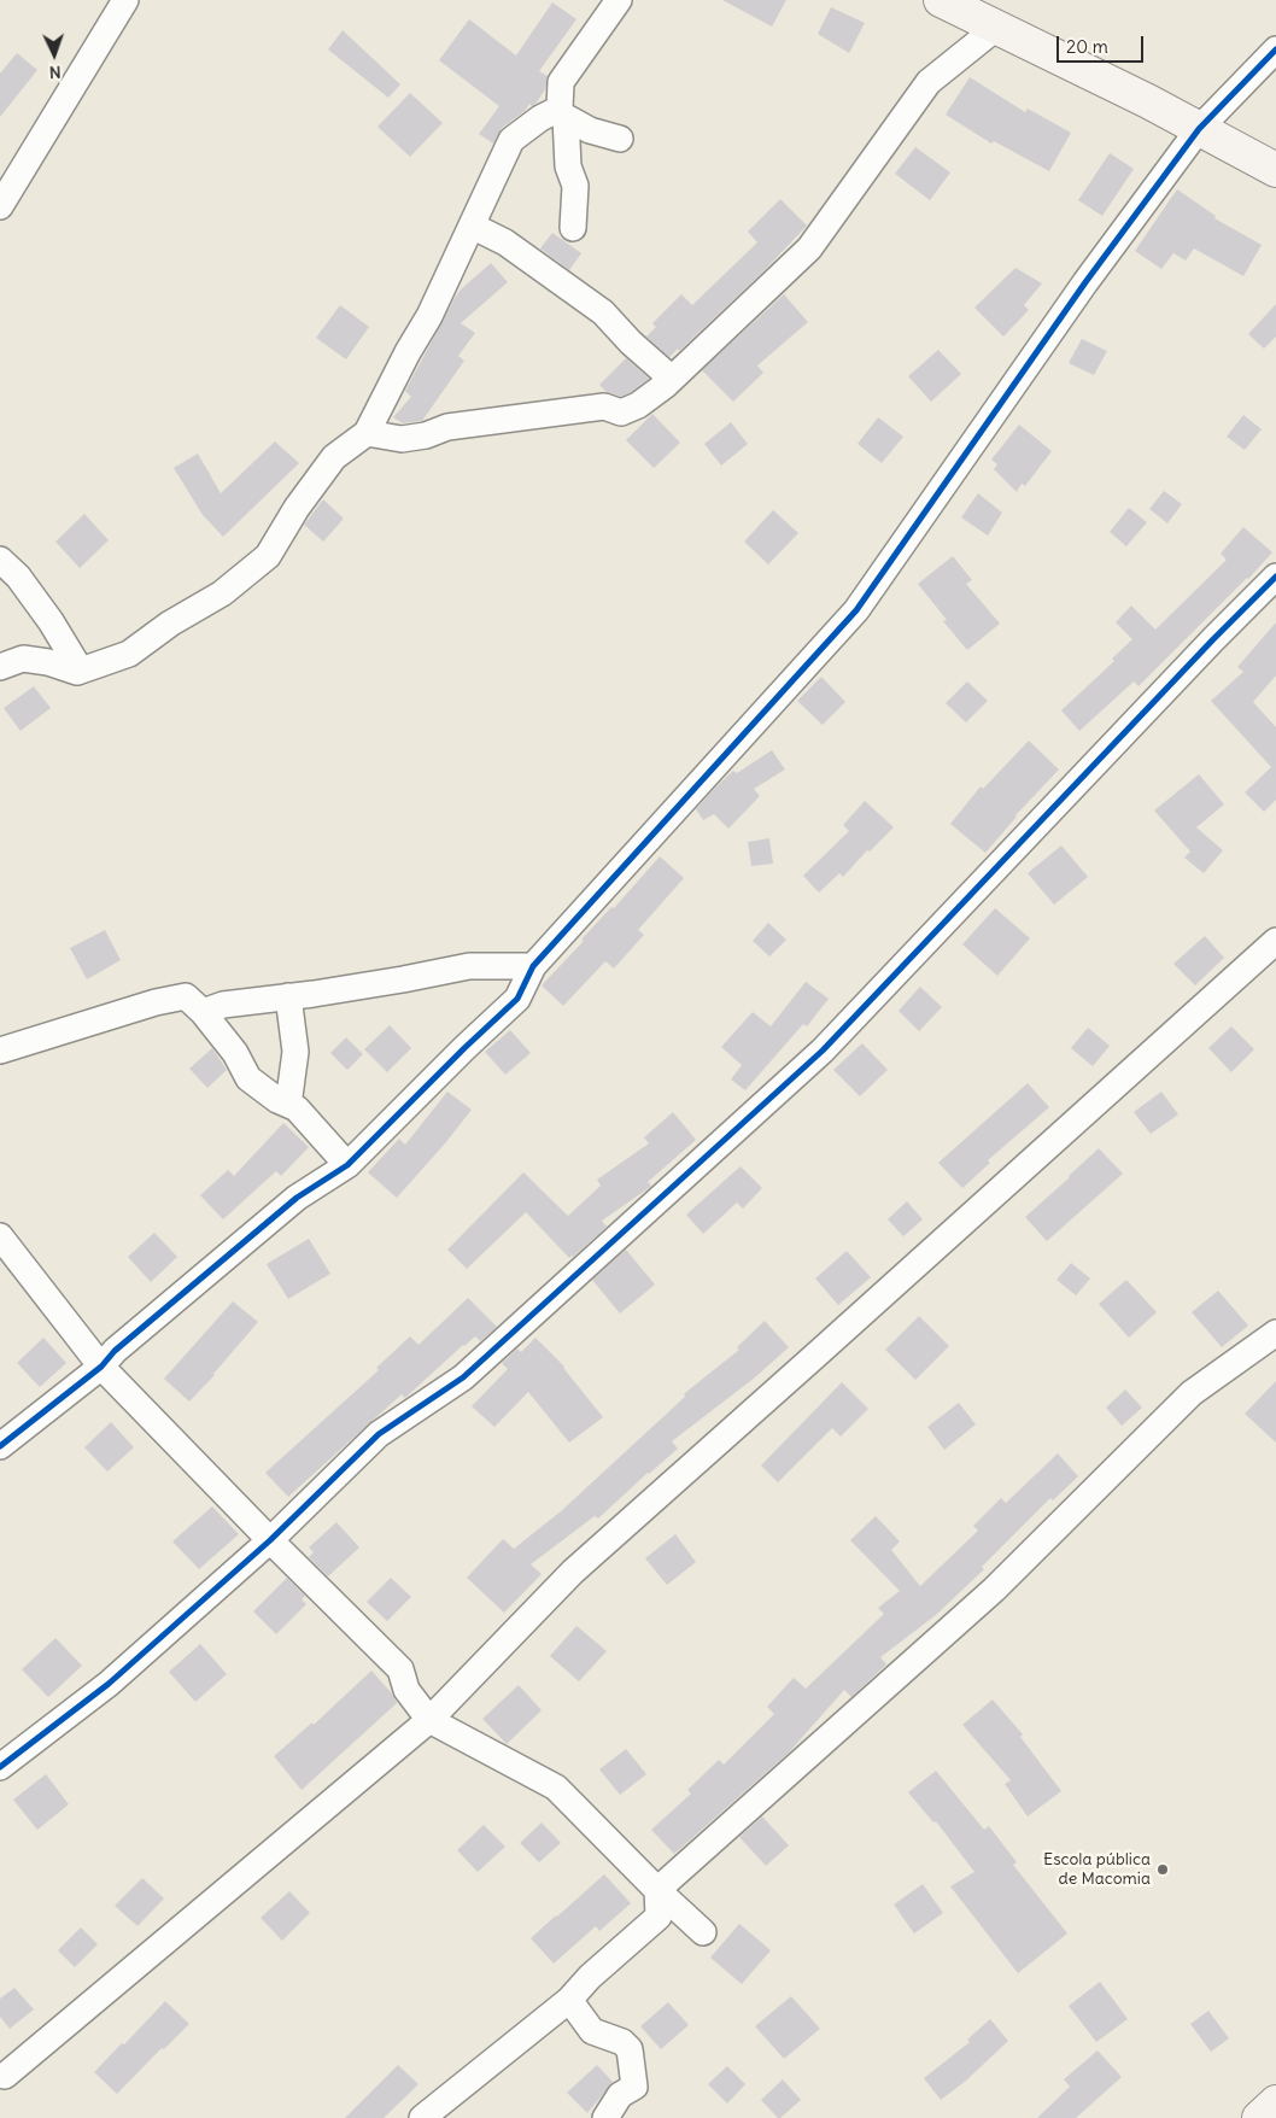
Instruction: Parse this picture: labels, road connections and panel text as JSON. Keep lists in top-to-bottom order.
{
  "places": ["Escola pública de Macomia"],
  "scale_bar": "20 m",
  "north": "bottom"
}
